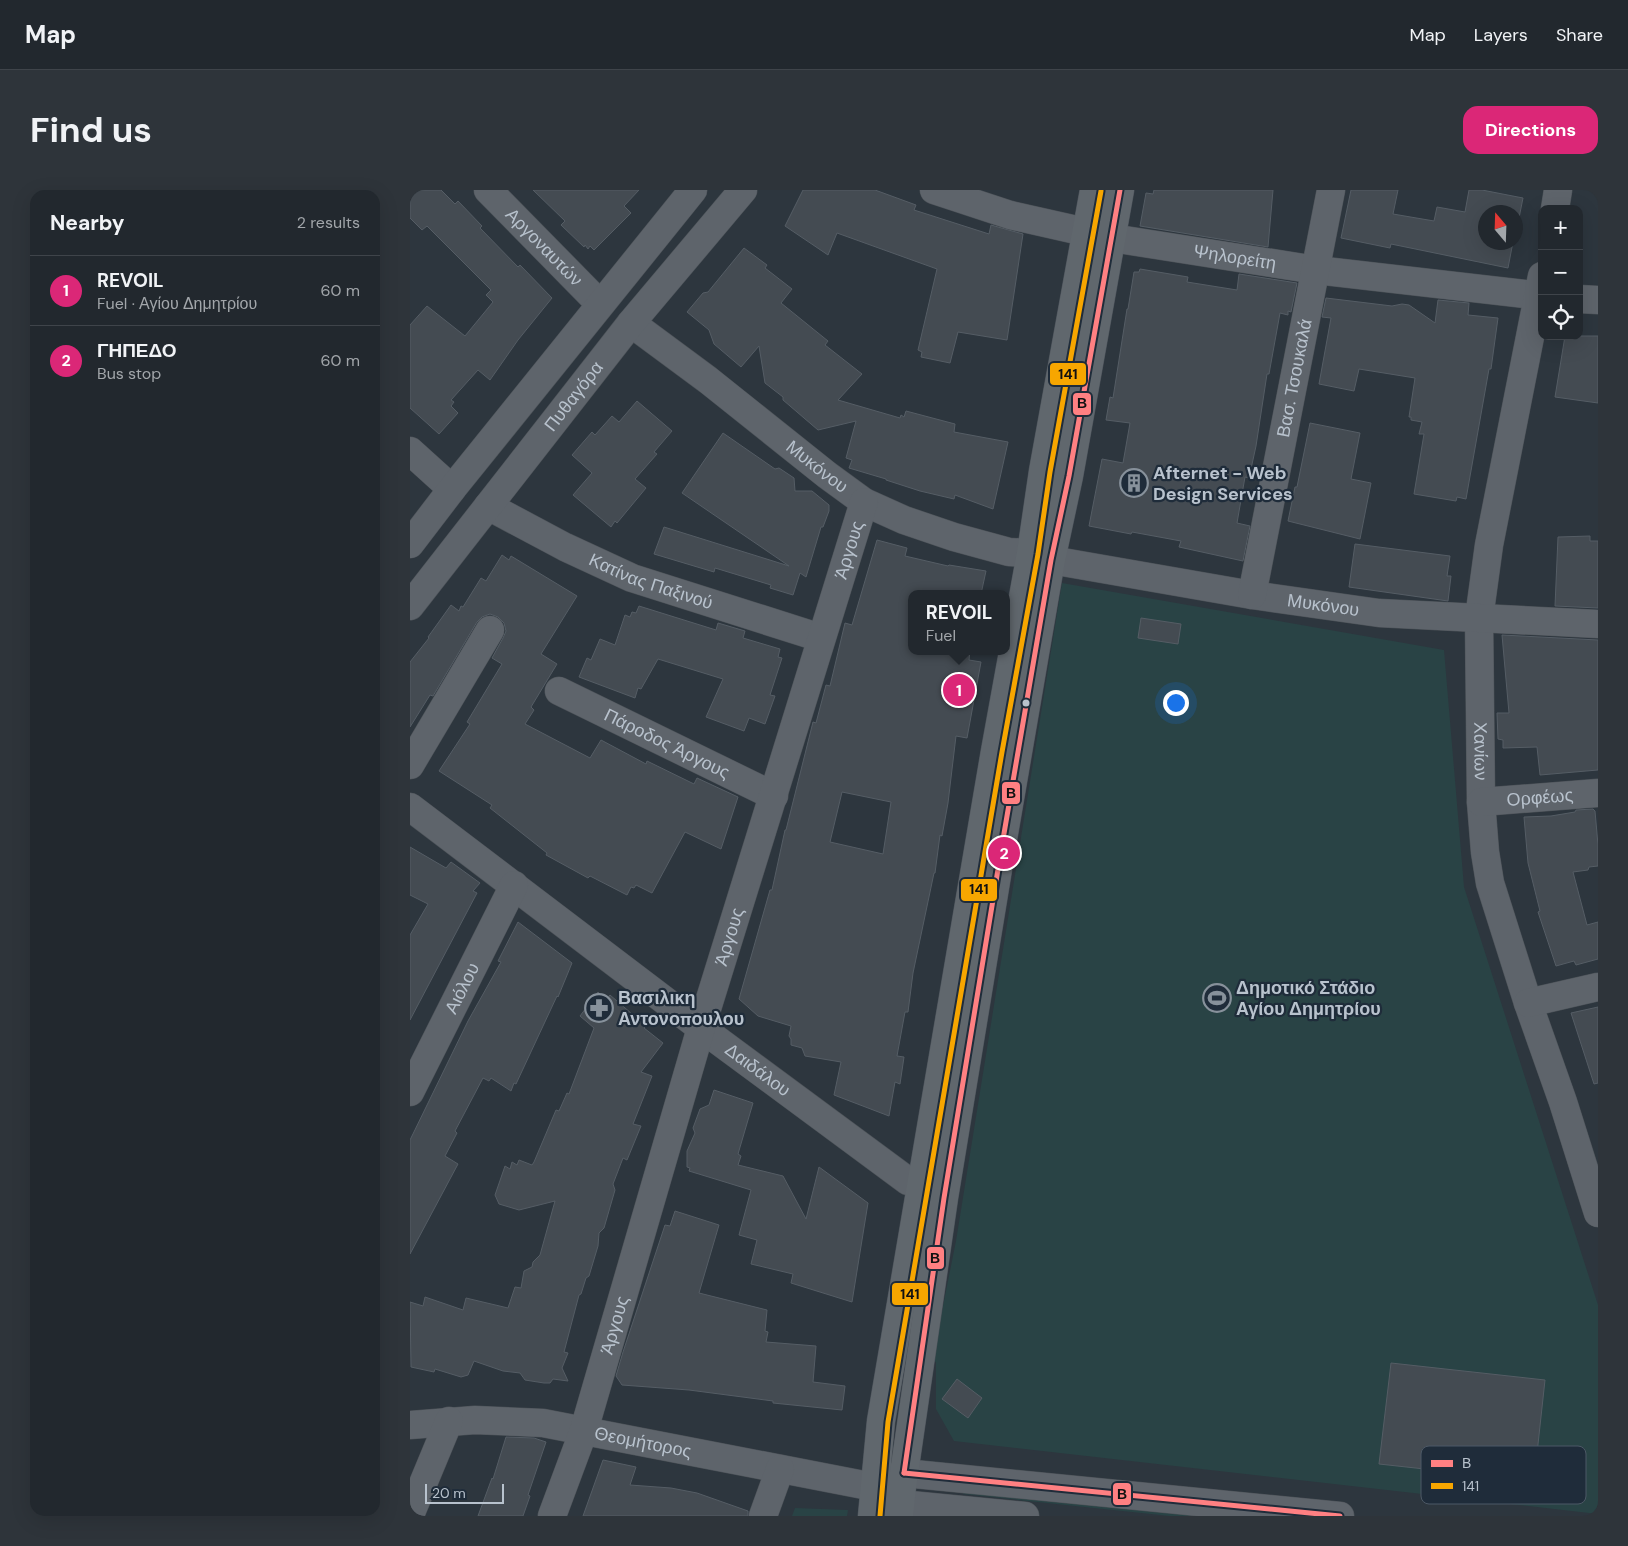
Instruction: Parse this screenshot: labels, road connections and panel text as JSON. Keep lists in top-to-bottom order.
{
  "streets": {
    "street": [
      "Αργοναυτών",
      "Ψηλορείτη",
      "Βασ. Τσουκαλά",
      "Πυθαγόρα",
      "Μυκόνου",
      "Άργους",
      "Κατίνας Παξινού",
      "Πάροδος Άργους",
      "Χανίων",
      "Ορφέως",
      "Αιόλου",
      "Δαιδάλου",
      "Θεομήτορος"
    ]
  },
  "crossings": [
    ["Αργοναυτών", "Πυθαγόρα"],
    ["Ψηλορείτη", "Βασ. Τσουκαλά"],
    ["Βασ. Τσουκαλά", "Μυκόνου"],
    ["Πυθαγόρα", "Μυκόνου"],
    ["Πυθαγόρα", "Κατίνας Παξινού"],
    ["Μυκόνου", "Άργους"],
    ["Μυκόνου", "Χανίων"],
    ["Άργους", "Κατίνας Παξινού"],
    ["Άργους", "Πάροδος Άργους"],
    ["Άργους", "Δαιδάλου"],
    ["Άργους", "Θεομήτορος"],
    ["Χανίων", "Ορφέως"],
    ["Αιόλου", "Δαιδάλου"]
  ],
  "places": {
    "building": ["Afternet - Web Design Services"],
    "sports": ["Δημοτικό Στάδιο Αγίου Δημητρίου"],
    "pharmacy": ["Βασιλικη Αντονοπουλου"]
  },
  "lines": ["transit line Β", "transit line 141"],
  "legend": ["Β", "141"],
  "scale_bar": "20 m",
  "north": "top",
  "page": {
    "header": "Map",
    "nav": ["Map", "Layers", "Share"],
    "buttons": "Directions",
    "title": "Find us",
    "heading": ["Nearby", "2 results"],
    "map_buttons": ["+", "−"],
    "list": [
      {
        "mark": "1",
        "name": "REVOIL",
        "note": "Fuel · Αγίου Δημητρίου",
        "value": "60 m"
      },
      {
        "mark": "2",
        "name": "ΓΗΠΕΔΟ",
        "note": "Bus stop",
        "value": "60 m"
      }
    ],
    "popup": ["REVOIL", "Fuel"],
    "pins": ["1", "2"],
    "scale": "20 m"
  }
}
